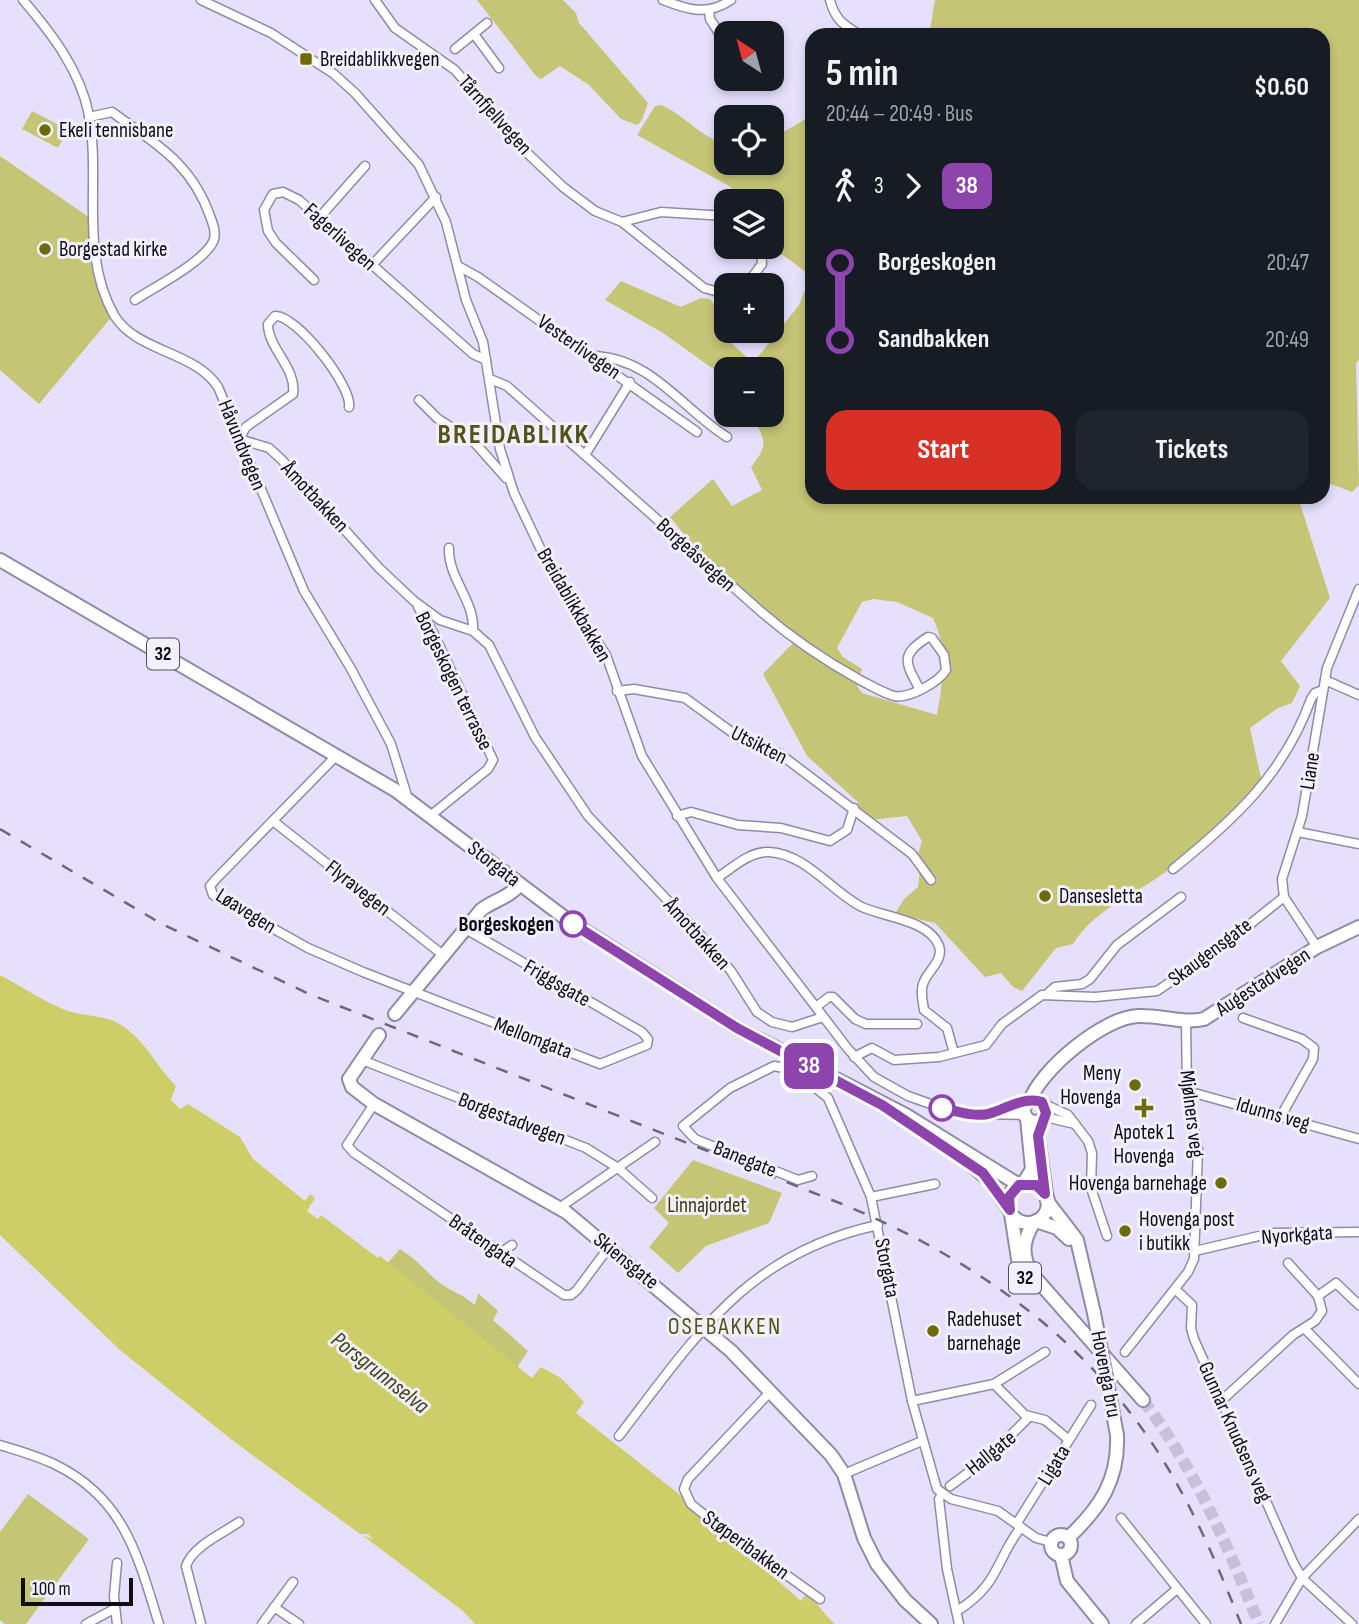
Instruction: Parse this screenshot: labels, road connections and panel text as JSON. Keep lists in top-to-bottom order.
{
  "streets": {
    "main road": [
      "32",
      "Storgata",
      "Augestadvegen",
      "Skiensgate",
      "Hovenga bru"
    ],
    "street": [
      "Tårnfjellvegen",
      "Fagerlivegen",
      "Vesterlivegen",
      "Håvundvegen",
      "Åmotbakken",
      "Borgeåsvegen",
      "Breidablikkbakken",
      "Borgeskogen terrasse",
      "Utsikten",
      "Liane",
      "Flyravegen",
      "Løavegen",
      "Skaugensgate",
      "Friggsgate",
      "Mellomgata",
      "Mjølners veg",
      "Idunns veg",
      "Borgestadvegen",
      "Banegate",
      "Nyorkgata",
      "Bråtengata",
      "Gunnar Knudsens veg",
      "Hallgate",
      "Ligata",
      "Støperibakken"
    ]
  },
  "crossings": [
    ["Fagerlivegen", "Breidablikkbakken"],
    ["Vesterlivegen", "Breidablikkbakken"],
    ["Håvundvegen", "Åmotbakken"],
    ["Håvundvegen", "Storgata"],
    ["Åmotbakken", "Breidablikkbakken"],
    ["Åmotbakken", "Borgeskogen terrasse"],
    ["Borgeåsvegen", "Breidablikkbakken"],
    ["Breidablikkbakken", "Utsikten"],
    ["Breidablikkbakken", "Augestadvegen"],
    ["32", "Storgata"],
    ["32", "Løavegen"],
    ["32", "Augestadvegen"],
    ["32", "Hovenga bru"],
    ["Borgeskogen terrasse", "Storgata"],
    ["Liane", "Skaugensgate"],
    ["Storgata", "Løavegen"],
    ["Storgata", "Augestadvegen"],
    ["Storgata", "Banegate"],
    ["Storgata", "Hovenga bru"],
    ["Flyravegen", "Løavegen"],
    ["Løavegen", "Mellomgata"],
    ["Augestadvegen", "Mjølners veg"],
    ["Augestadvegen", "Hovenga bru"],
    ["Friggsgate", "Mellomgata"],
    ["Mjølners veg", "Idunns veg"],
    ["Mjølners veg", "Nyorkgata"],
    ["Mjølners veg", "Gunnar Knudsens veg"],
    ["Borgestadvegen", "Skiensgate"],
    ["Bråtengata", "Skiensgate"],
    ["Skiensgate", "Støperibakken"]
  ],
  "districts": ["BREIDABLIKK", "OSEBAKKEN"],
  "water": ["Porsgrunnselva"],
  "parks": ["Linnajordet"],
  "places": {
    "transit": ["Breidablikkvegen"],
    "other": [
      "Ekeli tennisbane",
      "Borgestad kirke",
      "Dansesletta",
      "Borgeskogen",
      "Meny Hovenga",
      "Hovenga barnehage",
      "Hovenga post i butikk",
      "Radehuset barnehage"
    ],
    "health": ["Apotek 1 Hovenga"]
  },
  "lines": ["bus line 38"],
  "scale_bar": "100 m",
  "north": "top left",
  "page": {
    "on_map": "38",
    "map_buttons": ["+", "−"],
    "heading": ["5 min", "20:44 – 20:49 · Bus", "$0.60"],
    "legs": ["3", "38"],
    "list": [
      {
        "name": "Borgeskogen",
        "value": "20:47"
      },
      {
        "name": "Sandbakken",
        "value": "20:49"
      }
    ],
    "buttons": ["Start", "Tickets"],
    "scale": "100 m"
  }
}
